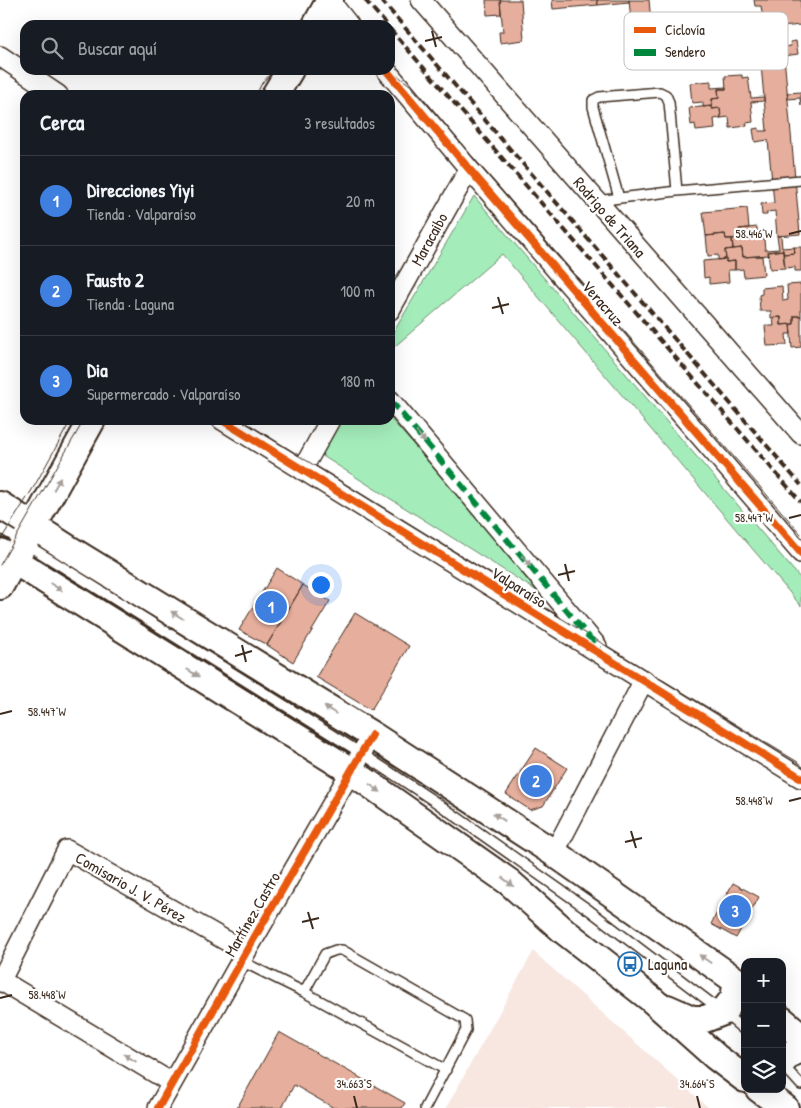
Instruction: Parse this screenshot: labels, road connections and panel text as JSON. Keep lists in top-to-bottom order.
{
  "streets": {
    "street": [
      "Rodrigo de Triana",
      "Maracaibo",
      "Veracruz",
      "Valparaíso",
      "Comisario J. V. Pérez",
      "Martínez Castro"
    ]
  },
  "crossings": [
    ["Maracaibo", "Veracruz"],
    ["Comisario J. V. Pérez", "Martínez Castro"]
  ],
  "places": {
    "bus stop": ["Laguna"]
  },
  "legend": ["Ciclovía", "Sendero"],
  "page": {
    "search": "Buscar aquí",
    "heading": ["Cerca", "3 resultados"],
    "list": [
      {
        "mark": "1",
        "name": "Direcciones Yiyi",
        "note": "Tienda · Valparaíso",
        "value": "20 m"
      },
      {
        "mark": "2",
        "name": "Fausto 2",
        "note": "Tienda · Laguna",
        "value": "100 m"
      },
      {
        "mark": "3",
        "name": "Dia",
        "note": "Supermercado · Valparaíso",
        "value": "180 m"
      }
    ],
    "pins": ["1", "2", "3"],
    "map_buttons": ["+", "−"]
  },
  "coordinates": [
    "58.446°W",
    "58.447°W",
    "58.448°W",
    "34.663°S",
    "34.664°S"
  ]
}
